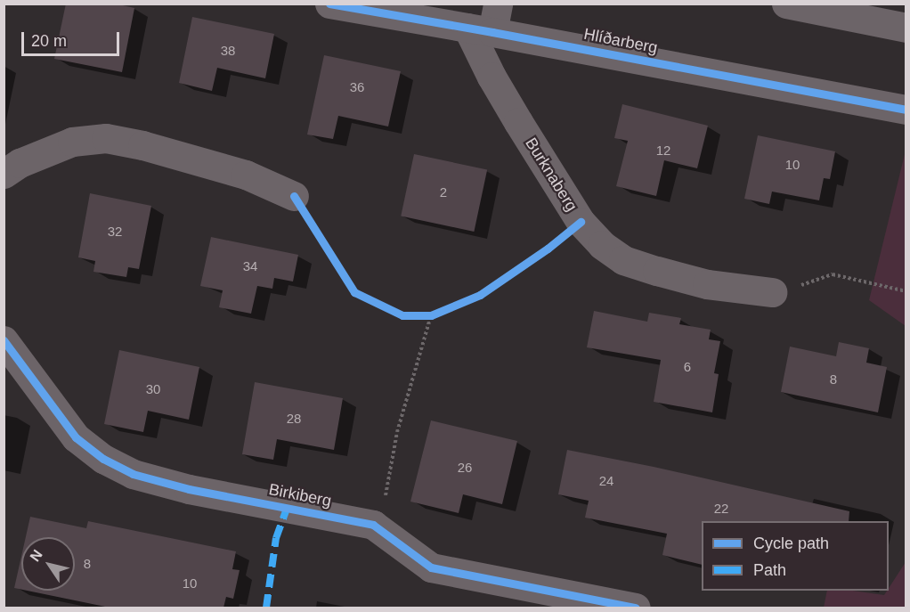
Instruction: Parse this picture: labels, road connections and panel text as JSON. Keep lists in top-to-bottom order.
{
  "streets": {
    "street": ["Hlíðarberg", "Burknaberg", "Birkiberg"]
  },
  "crossings": [
    ["Hlíðarberg", "Burknaberg"]
  ],
  "house_numbers": [
    "38",
    "36",
    "12",
    "10",
    "2",
    "32",
    "34",
    "6",
    "8",
    "30",
    "28",
    "26",
    "24",
    "22",
    "8",
    "10"
  ],
  "legend": ["Cycle path", "Path"],
  "scale_bar": "20 m",
  "north": "top left"
}
